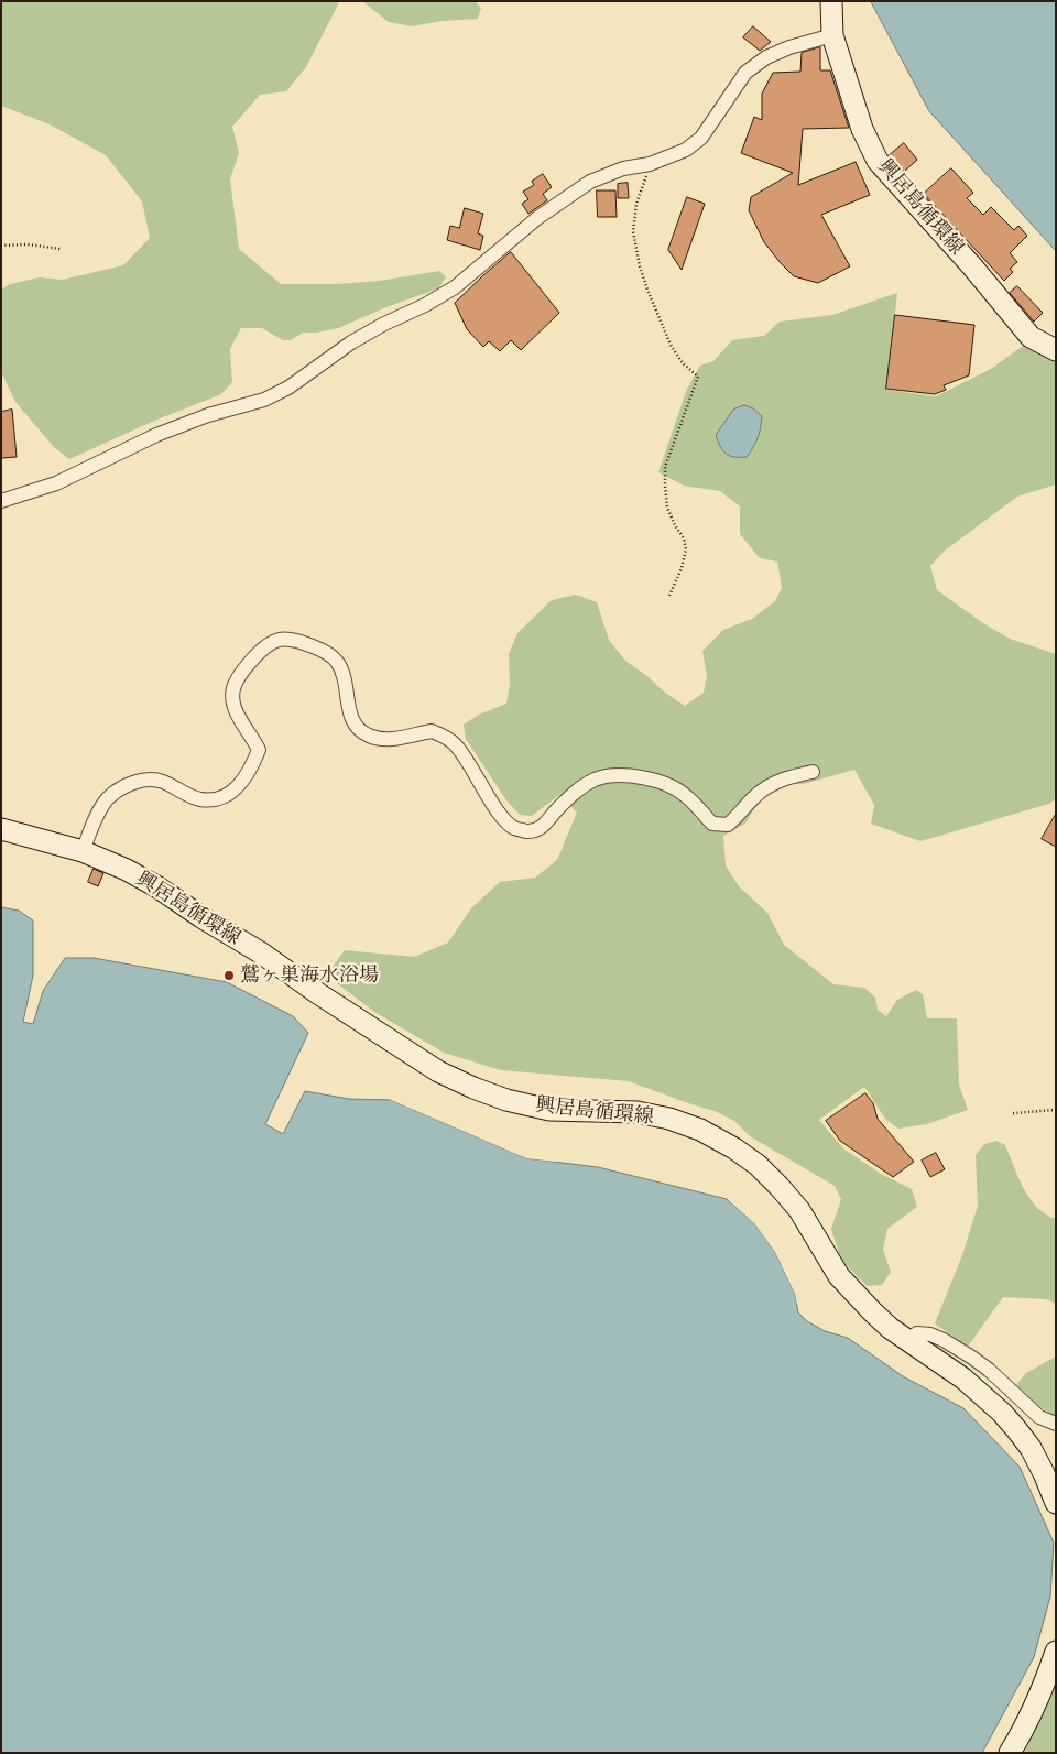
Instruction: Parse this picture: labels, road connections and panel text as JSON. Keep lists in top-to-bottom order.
{
  "streets": {
    "main road": ["興居島循環線"]
  },
  "places": ["鷲ヶ巣海水浴場"]
}
